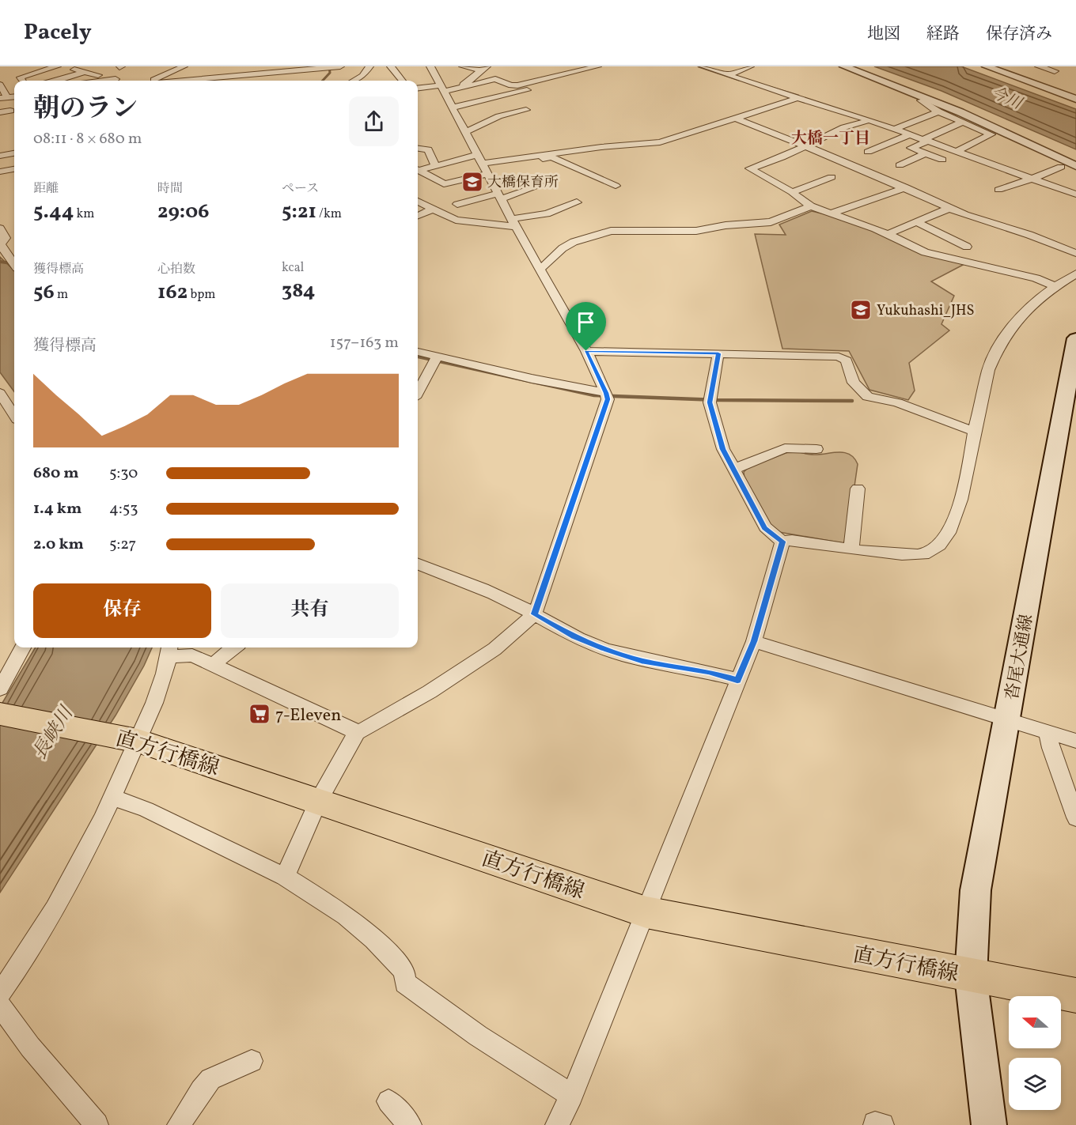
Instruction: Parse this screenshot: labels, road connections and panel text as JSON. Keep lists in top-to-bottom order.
{
  "streets": {
    "main road": ["沓尾大通線", "直方行橋線"]
  },
  "crossings": [
    ["沓尾大通線", "直方行橋線"]
  ],
  "districts": ["大橋一丁目"],
  "water": ["今川", "長峡川"],
  "places": {
    "school or university": ["大橋保育所", "Yukuhashi_JHS"],
    "supermarket": ["7-Eleven"]
  },
  "north": "left",
  "page": {
    "header": "Pacely",
    "nav": ["地図", "経路", "保存済み"],
    "heading": ["朝のラン", "08:11 · 8 × 680 m"],
    "stats": [
      ["距離", "5.44 km"],
      ["時間", "29:06"],
      ["ペース", "5:21 /km"],
      ["獲得標高", "56 m"],
      ["心拍数", "162 bpm"],
      ["kcal", "384"]
    ],
    "chart": ["獲得標高", "157–163 m"],
    "list": [
      {
        "name": "680 m",
        "note": "5:30"
      },
      {
        "name": "1.4 km",
        "note": "4:53"
      },
      {
        "name": "2.0 km",
        "note": "5:27"
      }
    ],
    "buttons": ["保存", "共有"]
  }
}
